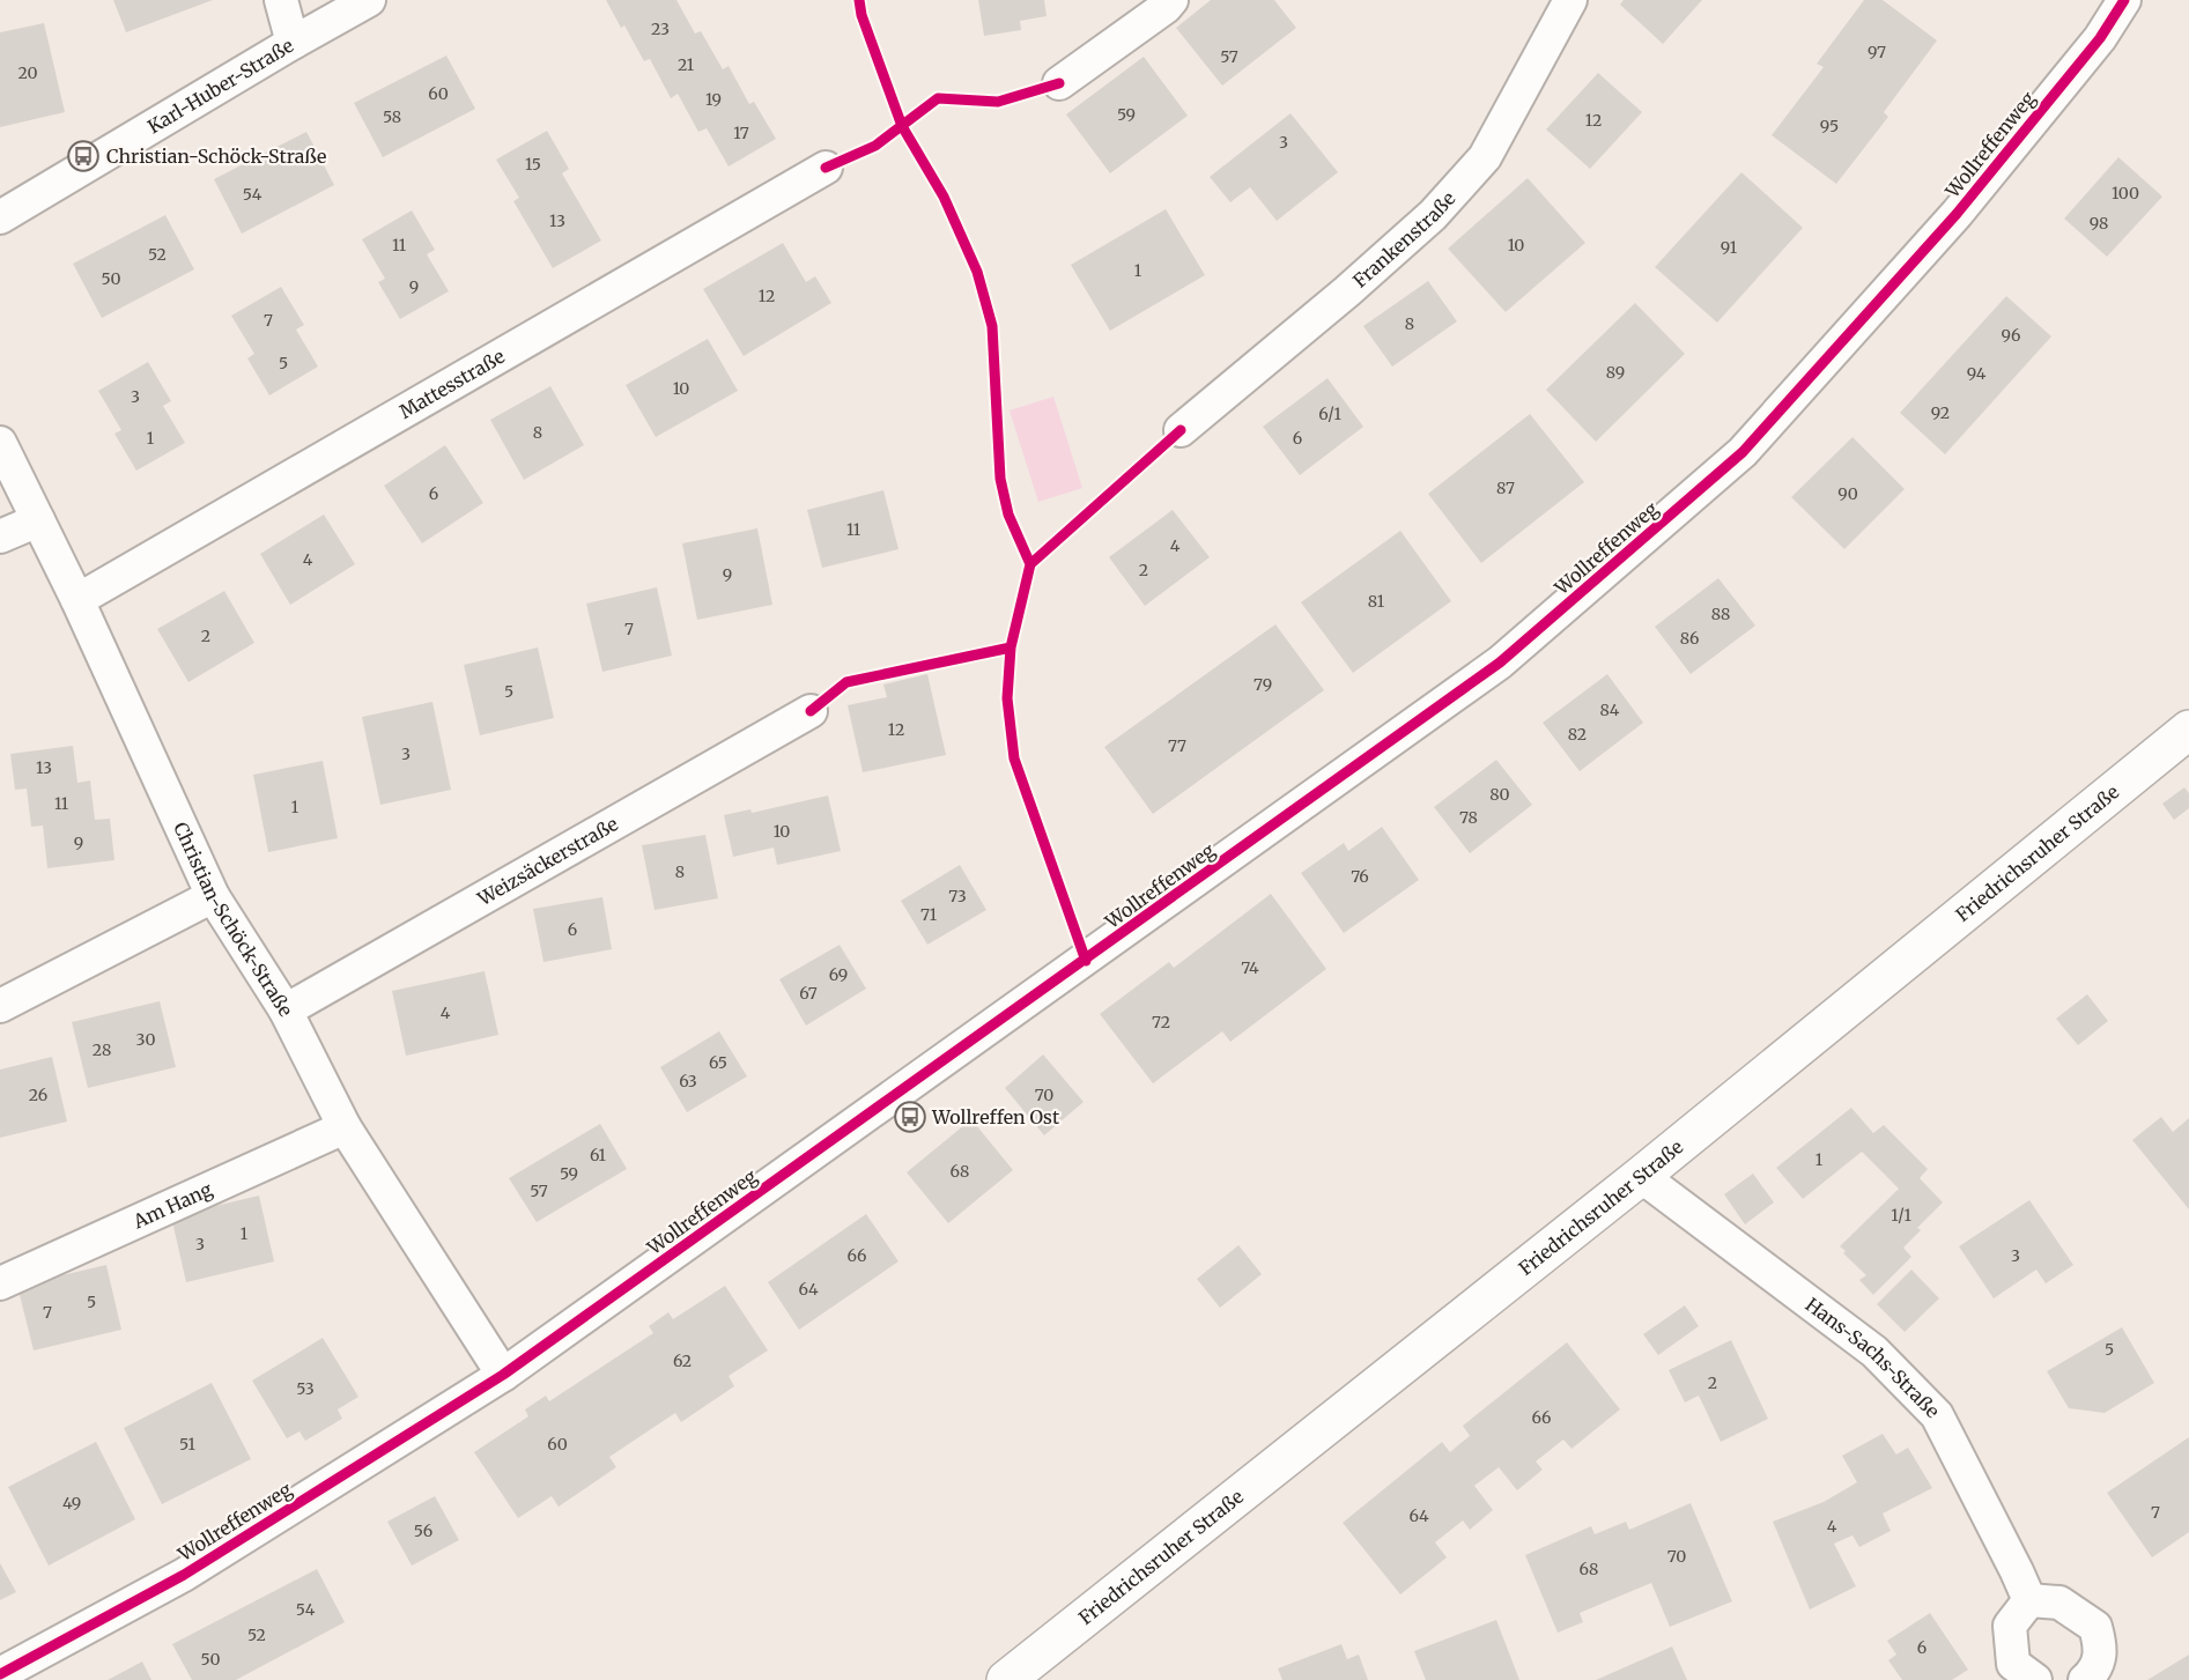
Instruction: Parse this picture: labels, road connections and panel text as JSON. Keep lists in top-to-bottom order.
{
  "streets": {
    "main road": ["Friedrichsruher Straße"],
    "street": [
      "Karl-Huber-Straße",
      "Wollreffenweg",
      "Frankenstraße",
      "Mattesstraße",
      "Weizsäckerstraße",
      "Christian-Schöck-Straße",
      "Am Hang",
      "Hans-Sachs-Straße"
    ]
  },
  "crossings": [
    ["Wollreffenweg", "Christian-Schöck-Straße"],
    ["Mattesstraße", "Christian-Schöck-Straße"],
    ["Friedrichsruher Straße", "Hans-Sachs-Straße"],
    ["Weizsäckerstraße", "Christian-Schöck-Straße"],
    ["Christian-Schöck-Straße", "Am Hang"]
  ],
  "places": {
    "bus stop": ["Christian-Schöck-Straße", "Wollreffen Ost"]
  },
  "house_numbers": [
    "23",
    "97",
    "57",
    "21",
    "20",
    "60",
    "19",
    "59",
    "58",
    "12",
    "95",
    "17",
    "3",
    "15",
    "100",
    "54",
    "13",
    "98",
    "11",
    "10",
    "91",
    "52",
    "1",
    "50",
    "9",
    "12",
    "7",
    "8",
    "96",
    "5",
    "89",
    "94",
    "10",
    "3",
    "92",
    "6/1",
    "8",
    "1",
    "6",
    "87",
    "6",
    "90",
    "11",
    "4",
    "4",
    "2",
    "9",
    "81",
    "88",
    "7",
    "2",
    "86",
    "79",
    "5",
    "84",
    "12",
    "82",
    "77",
    "3",
    "13",
    "80",
    "11",
    "1",
    "78",
    "10",
    "9",
    "8",
    "76",
    "73",
    "71",
    "6",
    "74",
    "69",
    "67",
    "4",
    "72",
    "30",
    "28",
    "65",
    "63",
    "26",
    "70",
    "61",
    "1",
    "68",
    "59",
    "57",
    "1/1",
    "1",
    "3",
    "66",
    "3",
    "64",
    "5",
    "7",
    "5",
    "62",
    "2",
    "53",
    "66",
    "51",
    "60",
    "49",
    "7",
    "64",
    "4",
    "56",
    "70",
    "68",
    "54",
    "52",
    "6",
    "50"
  ]
}
